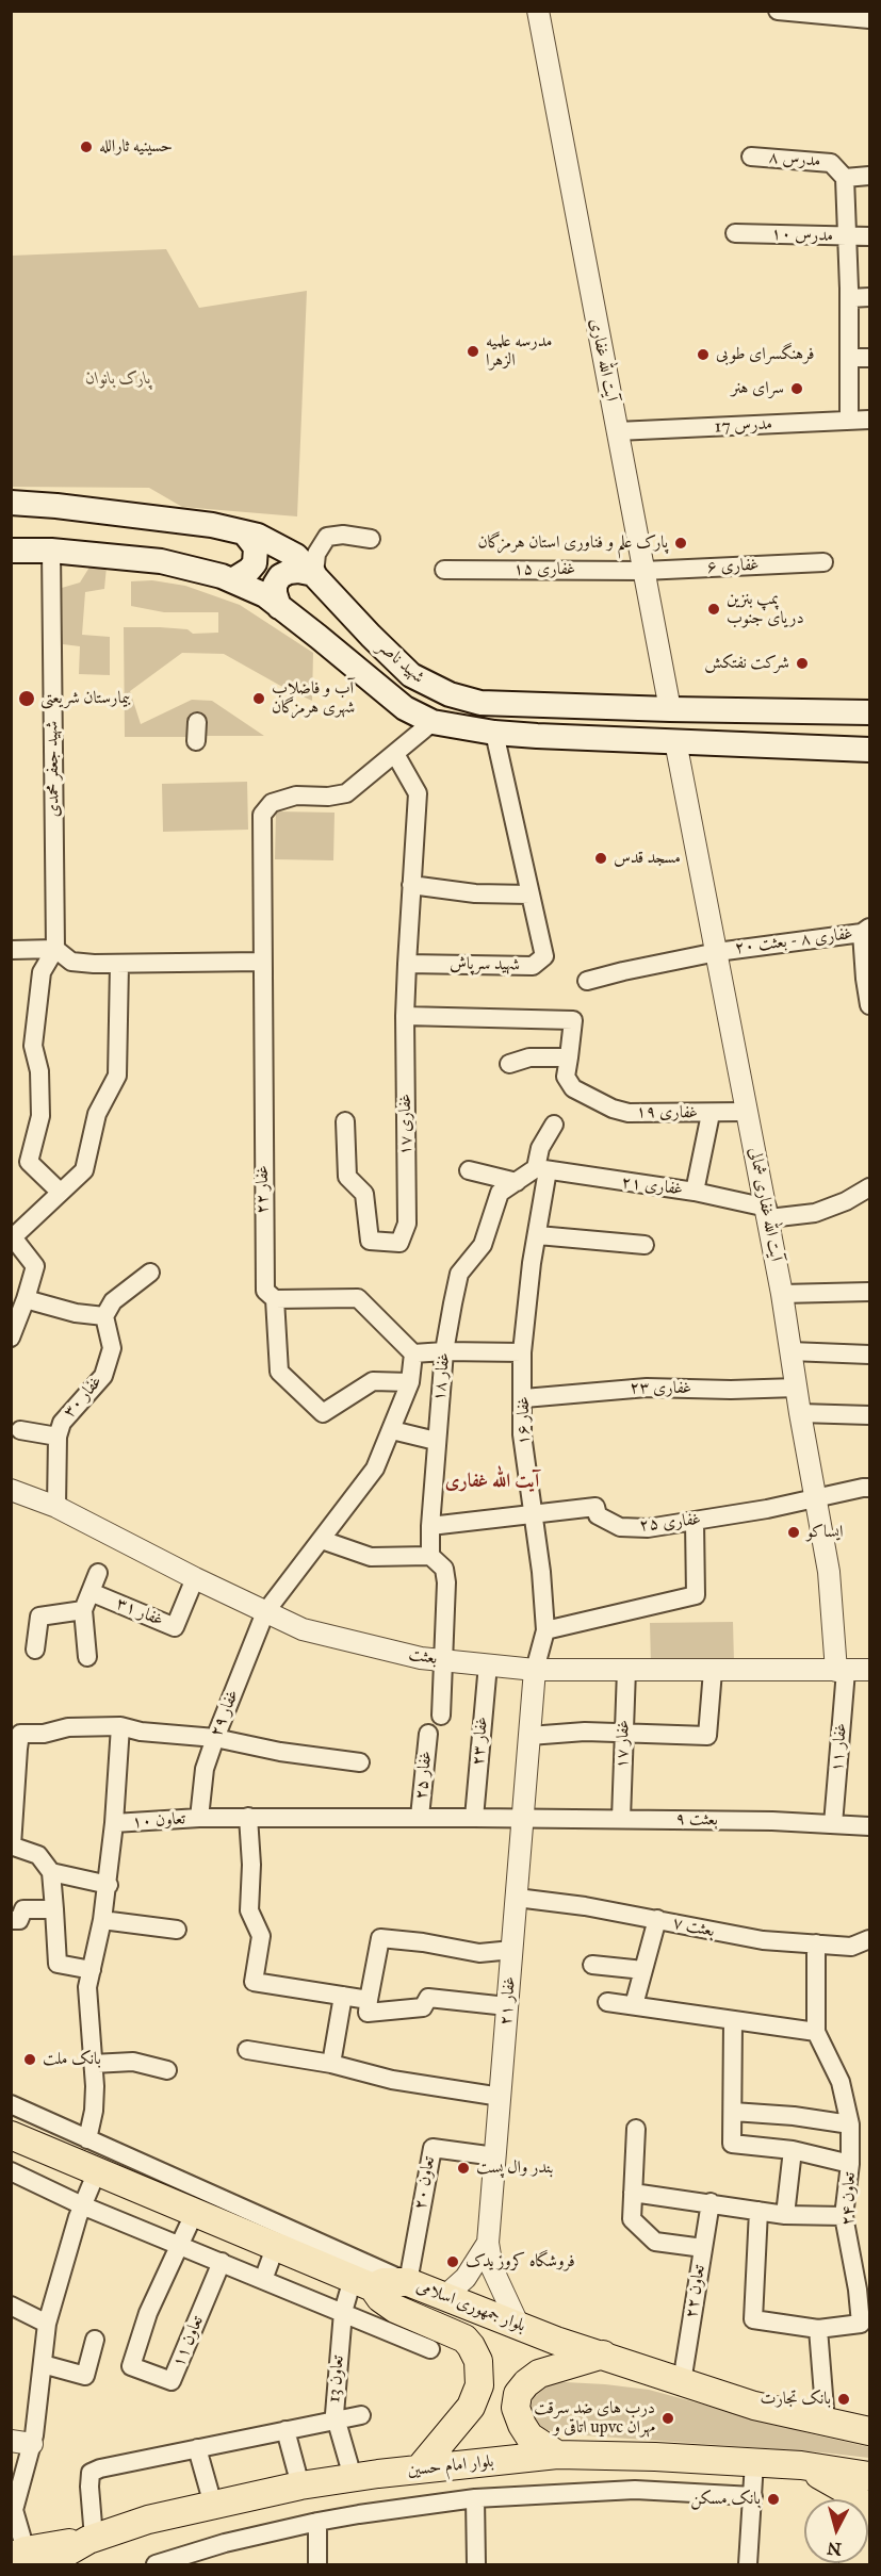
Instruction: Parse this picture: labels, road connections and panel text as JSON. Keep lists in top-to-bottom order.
{
  "streets": {
    "main road": ["شهید ناصر", "بلوار جمهوری اسلامی", "بلوار امام حسین"],
    "street": [
      "مدرس ۸",
      "مدرس ۱۰",
      "آیت الله غفاری",
      "مدرس 17",
      "غفاری ۶",
      "غفاری ۱۵",
      "شهید جعفر محمدی",
      "غفاری ۸ - بعثت ۲۰",
      "شهید سرپاش",
      "غفاری ۱۹",
      "غفاری ۱۷",
      "غفاری ۲۱",
      "غفار ۲۲",
      "آیت الله غفاری شمالی",
      "غفار ۱۸",
      "غفاری ۲۳",
      "غفار ۳۰",
      "غفار ۱۶",
      "غفاری ۲۵",
      "غفار ۳۱",
      "بعثت",
      "غفار ۲۹",
      "غفار ۲۳",
      "غفار ۱۷",
      "غفار ۱۱",
      "غفار ۲۵",
      "بعثت ۹",
      "تعاون ۱۰",
      "بعثت ۷",
      "غفار ۲۱",
      "تعاون ۲۰",
      "تعاون ۲۴",
      "تعاون ۲۲",
      "تعاون ۱۱",
      "تعاون 13"
    ]
  },
  "crossings": [
    ["آیت الله غفاری", "مدرس 17"],
    ["آیت الله غفاری", "غفاری ۶"],
    ["آیت الله غفاری", "غفاری ۱۵"],
    ["آیت الله غفاری", "شهید ناصر"],
    ["غفاری ۶", "غفاری ۱۵"],
    ["شهید ناصر", "شهید جعفر محمدی"],
    ["شهید ناصر", "شهید سرپاش"],
    ["شهید ناصر", "غفار ۲۲"],
    ["شهید ناصر", "آیت الله غفاری شمالی"],
    ["غفاری ۸ - بعثت ۲۰", "آیت الله غفاری شمالی"],
    ["غفاری ۱۹", "غفاری ۱۷"],
    ["غفاری ۱۹", "آیت الله غفاری شمالی"],
    ["غفاری ۲۱", "آیت الله غفاری شمالی"],
    ["غفاری ۲۱", "غفار ۱۸"],
    ["غفاری ۲۱", "غفار ۱۶"],
    ["آیت الله غفاری شمالی", "غفاری ۲۳"],
    ["آیت الله غفاری شمالی", "غفاری ۲۵"],
    ["آیت الله غفاری شمالی", "بعثت"],
    ["آیت الله غفاری شمالی", "غفار ۱۱"],
    ["غفار ۱۸", "غفار ۱۶"],
    ["غفاری ۲۳", "غفار ۱۶"],
    ["غفار ۳۰", "بعثت"],
    ["غفار ۱۶", "غفاری ۲۵"],
    ["غفار ۱۶", "بعثت"],
    ["غفار ۱۶", "غفار ۲۱"],
    ["غفار ۳۱", "بعثت"],
    ["بعثت", "غفار ۲۹"],
    ["بعثت", "غفار ۲۳"],
    ["بعثت", "غفار ۱۷"],
    ["بعثت", "غفار ۱۱"],
    ["بعثت", "غفار ۲۱"],
    ["غفار ۲۹", "تعاون ۱۰"],
    ["غفار ۲۳", "تعاون ۱۰"],
    ["غفار ۱۷", "بعثت ۹"],
    ["غفار ۱۱", "بعثت ۹"],
    ["غفار ۲۵", "تعاون ۱۰"],
    ["بعثت ۹", "تعاون ۱۰"],
    ["بعثت ۹", "غفار ۲۱"],
    ["تعاون ۱۰", "غفار ۲۱"],
    ["بعثت ۷", "غفار ۲۱"],
    ["بعثت ۷", "تعاون ۲۴"],
    ["غفار ۲۱", "تعاون ۲۰"],
    ["غفار ۲۱", "بلوار جمهوری اسلامی"],
    ["تعاون ۲۰", "بلوار جمهوری اسلامی"],
    ["تعاون ۲۲", "بلوار جمهوری اسلامی"],
    ["بلوار جمهوری اسلامی", "تعاون 13"],
    ["تعاون 13", "بلوار امام حسین"]
  ],
  "districts": ["آیت الله غفاری"],
  "parks": ["پارک بانوان"],
  "places": [
    "حسینیه ثارالله",
    "مدرسه علمیه الزهرا",
    "فرهنگسرای طوبی",
    "سرای هنر",
    "پارک علم و فناوری استان هرمزگان",
    "پمپ بنزین دریای جنوب",
    "شرکت نفتکش",
    "بیمارستان شریعتی",
    "آب و فاضلاب شهری هرمزگان",
    "مسجد قدس",
    "ایساکو",
    "بانک ملت",
    "بندر وال پست",
    "فروشگاه کروز یدک",
    "بانک تجارت",
    "درب های ضد سرقت اتاقی و upvc مهران",
    "بانک مسکن"
  ],
  "north": "bottom"
}
